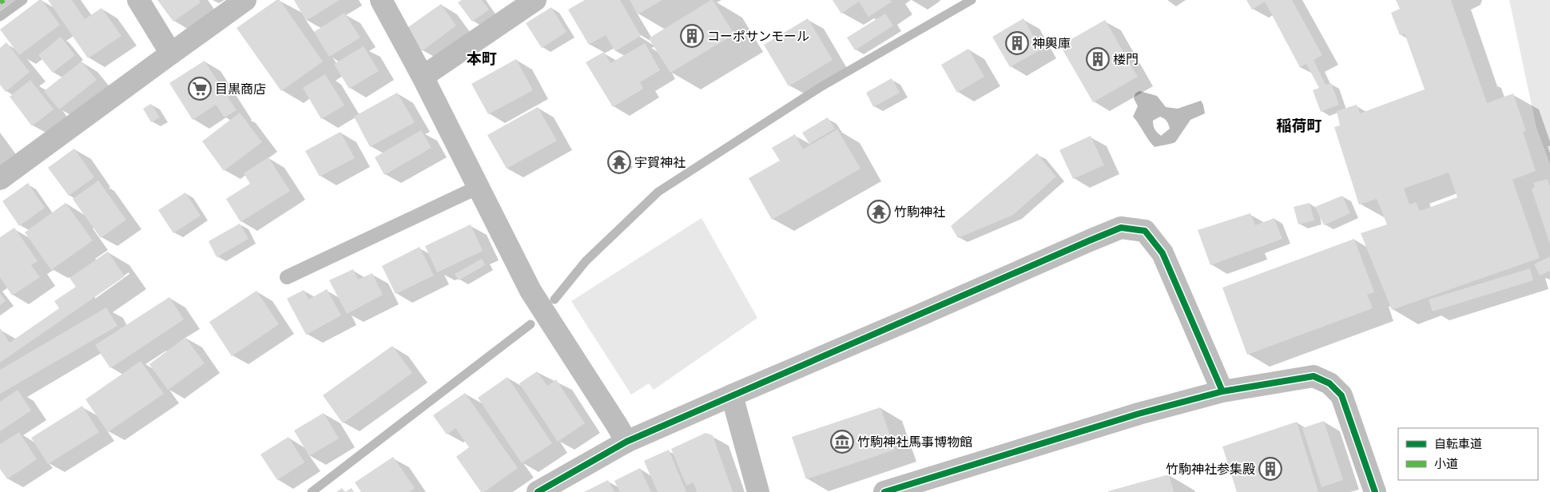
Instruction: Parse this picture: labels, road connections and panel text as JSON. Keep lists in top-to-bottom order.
{
  "districts": ["本町", "稲荷町"],
  "places": {
    "building": [
      "コーポサンモール",
      "神輿庫",
      "楼門",
      "竹駒神社参集殿"
    ],
    "supermarket": ["目黒商店"],
    "temple": ["宇賀神社", "竹駒神社"],
    "museum": ["竹駒神社馬事博物館"]
  },
  "legend": ["自転車道", "小道"]
}
